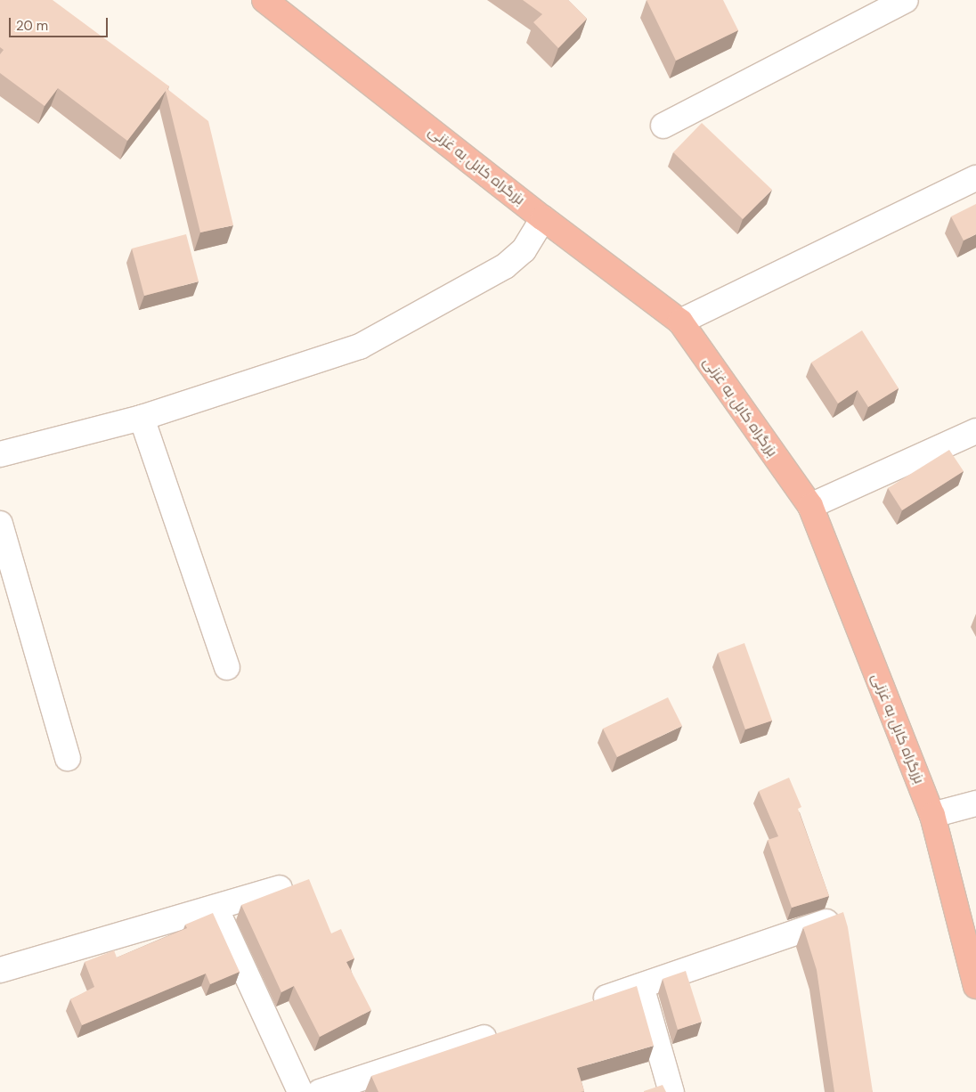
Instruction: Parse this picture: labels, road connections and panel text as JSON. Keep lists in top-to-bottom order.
{
  "streets": {
    "highway": ["بزرگراه کابل به غزنی"]
  },
  "scale_bar": "20 m"
}
